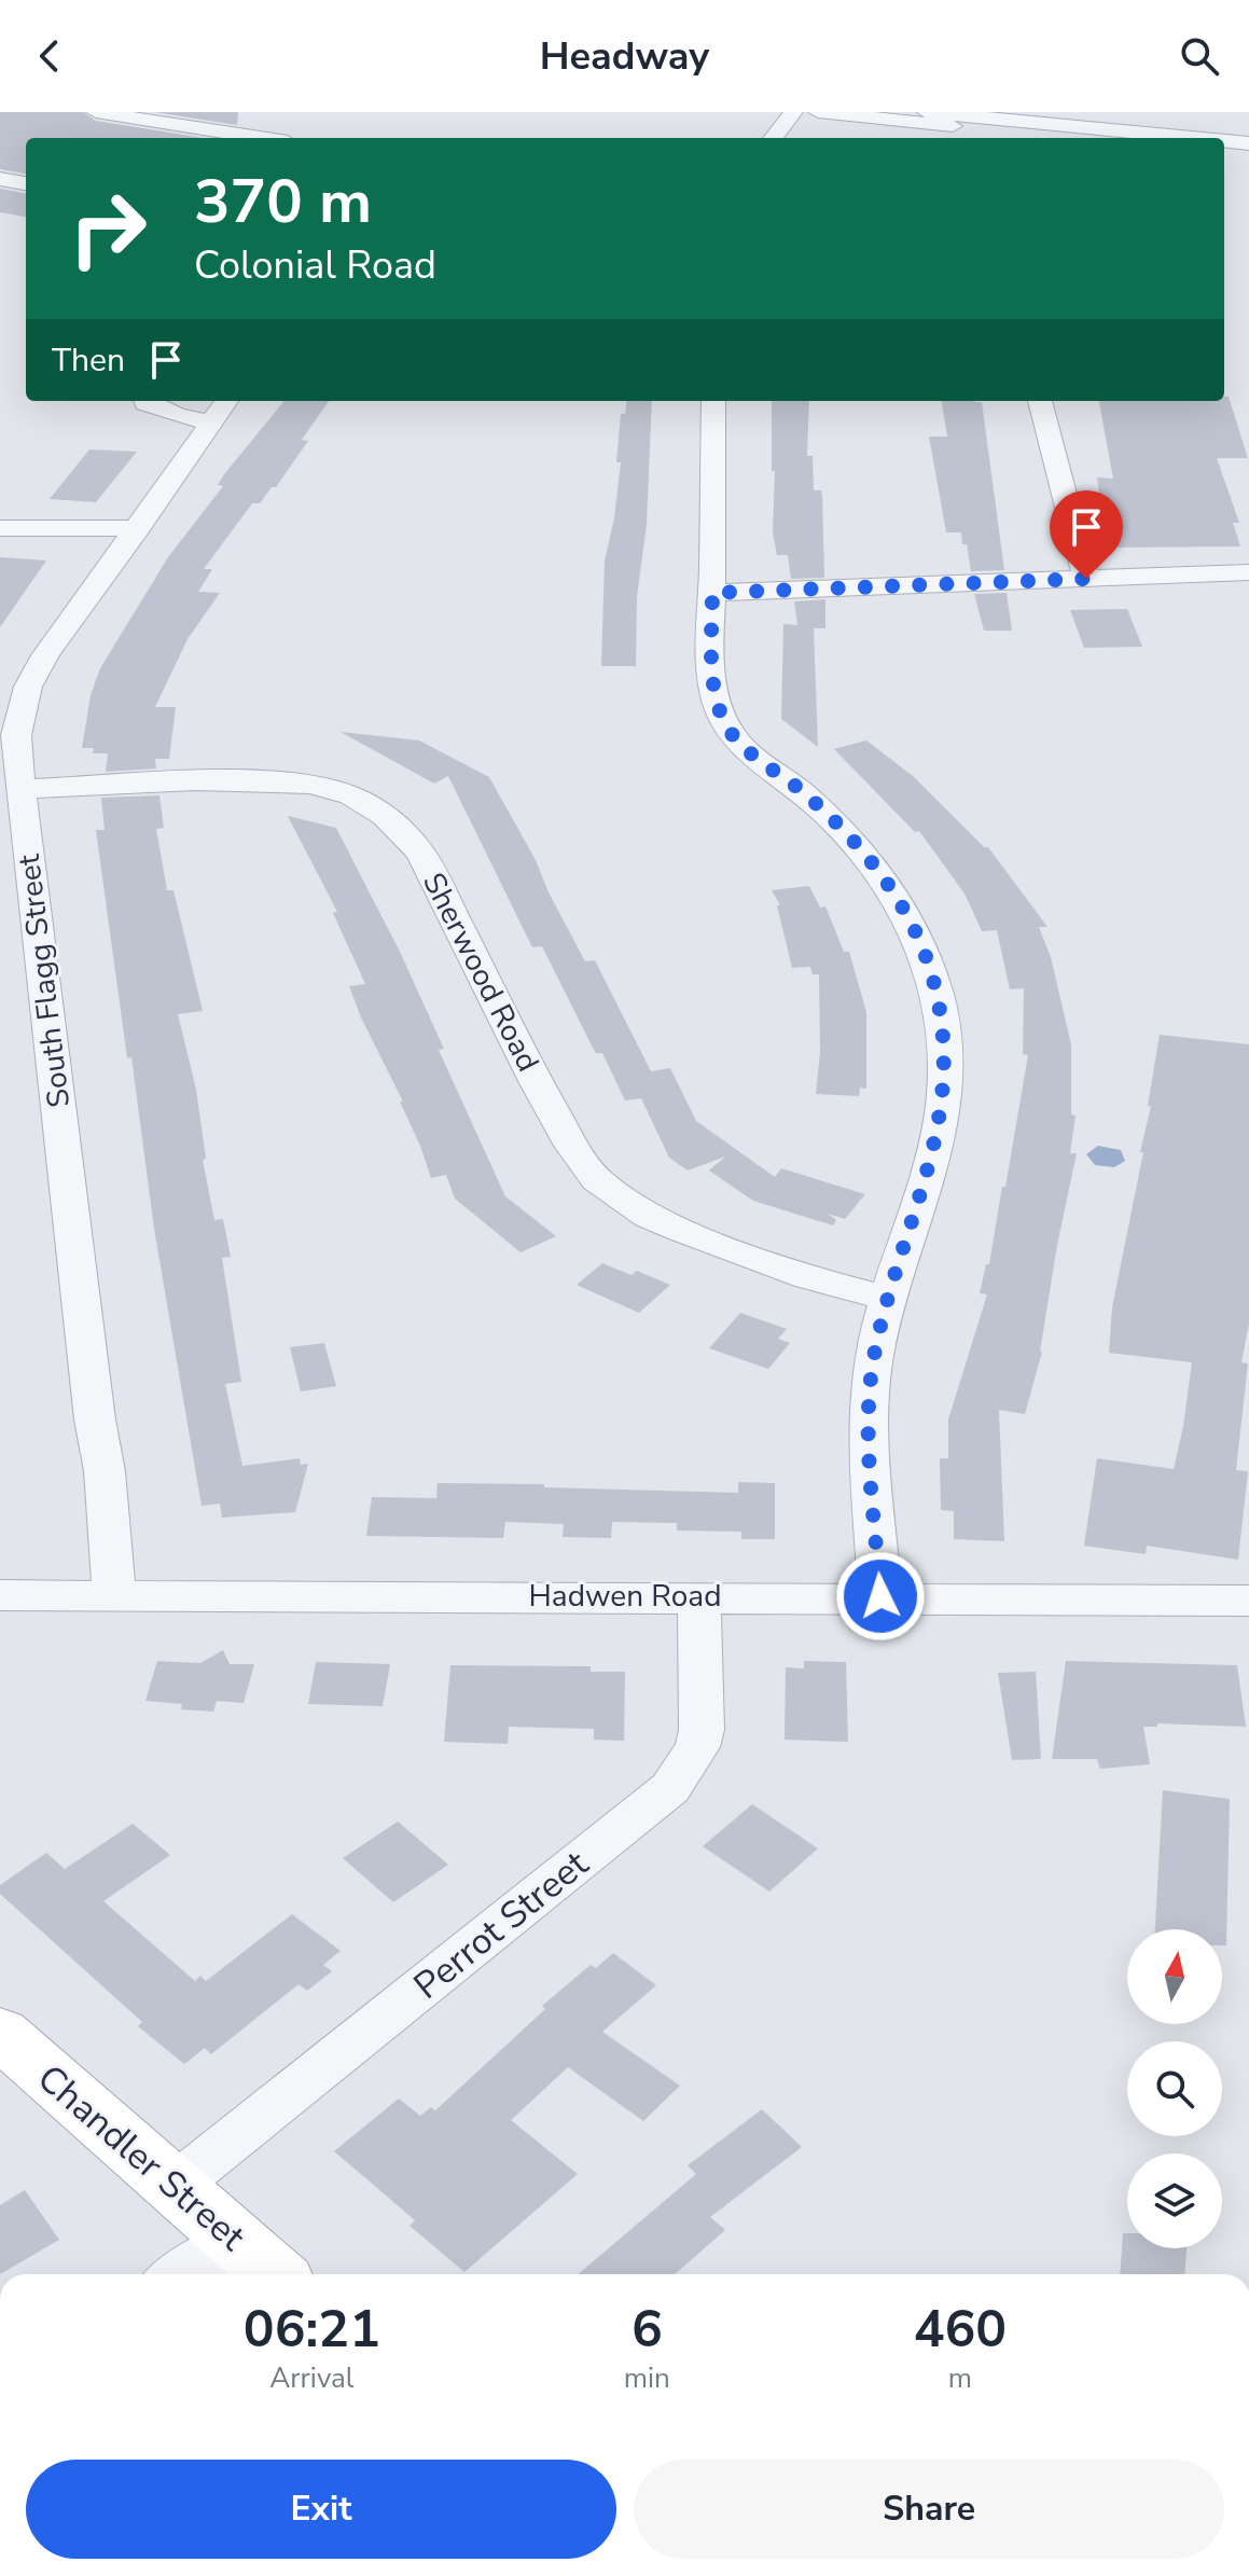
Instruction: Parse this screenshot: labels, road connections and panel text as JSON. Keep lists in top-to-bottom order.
{
  "streets": {
    "main road": ["Chandler Street"],
    "street": [
      "Sherwood Road",
      "South Flagg Street",
      "Hadwen Road",
      "Perrot Street"
    ]
  },
  "crossings": [
    ["Sherwood Road", "South Flagg Street"],
    ["South Flagg Street", "Hadwen Road"],
    ["Hadwen Road", "Perrot Street"],
    ["Perrot Street", "Chandler Street"]
  ],
  "north": "top",
  "page": {
    "header": "Headway",
    "turn": ["370 m", "Colonial Road"],
    "then": "Then",
    "eta": [
      "06:21",
      "Arrival",
      "6",
      "min",
      "460",
      "m"
    ],
    "buttons": ["Exit", "Share"]
  }
}
